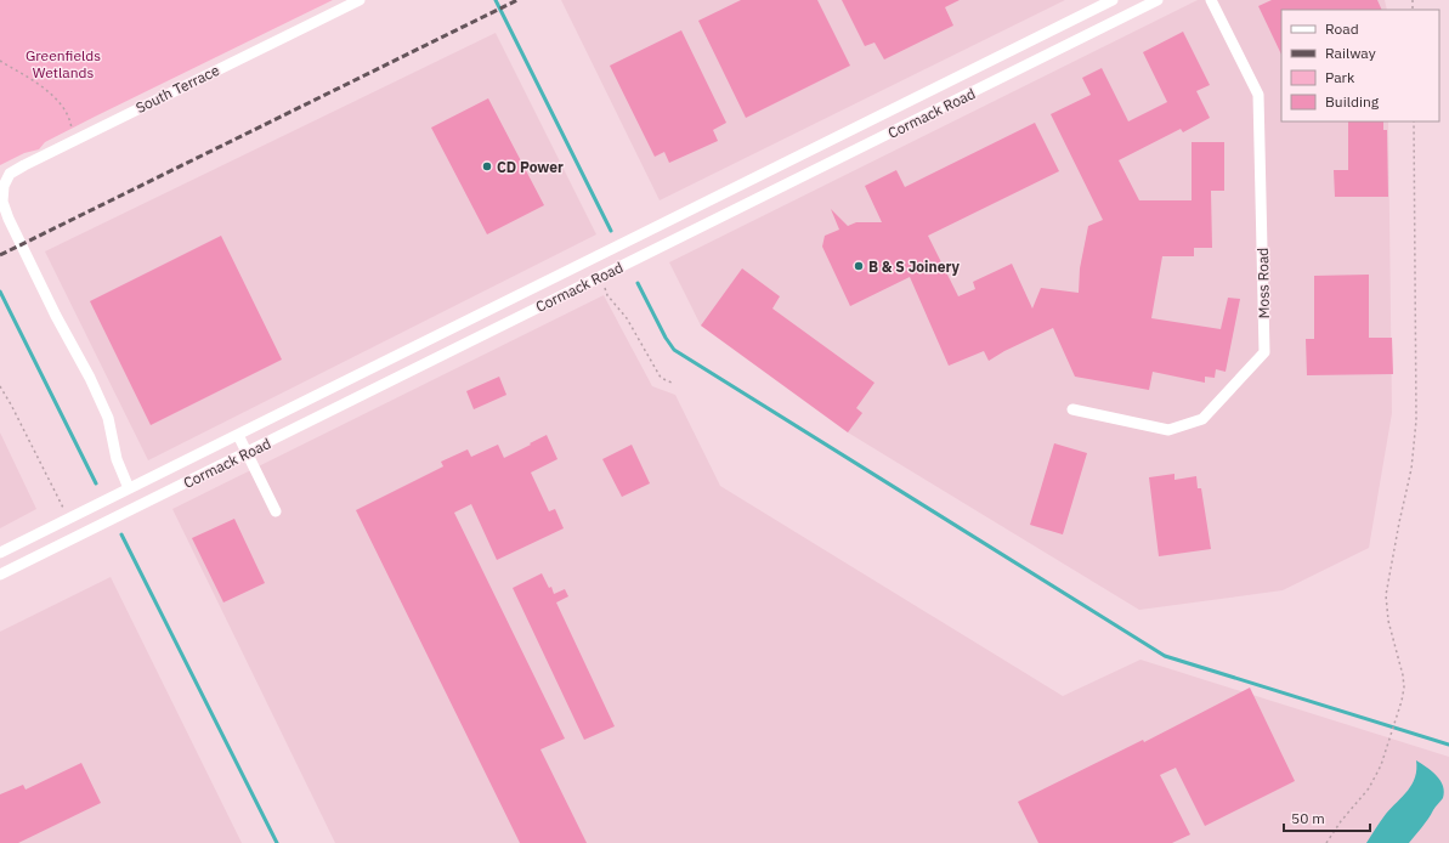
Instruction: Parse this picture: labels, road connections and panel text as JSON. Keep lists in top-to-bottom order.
{
  "streets": {
    "street": ["South Terrace", "Cormack Road", "Moss Road"]
  },
  "crossings": [
    ["South Terrace", "Cormack Road"]
  ],
  "parks": ["Greenfields Wetlands"],
  "places": ["CD Power", "B & S Joinery"],
  "legend": [
    "Road",
    "Railway",
    "Park",
    "Building"
  ],
  "scale_bar": "50 m"
}
